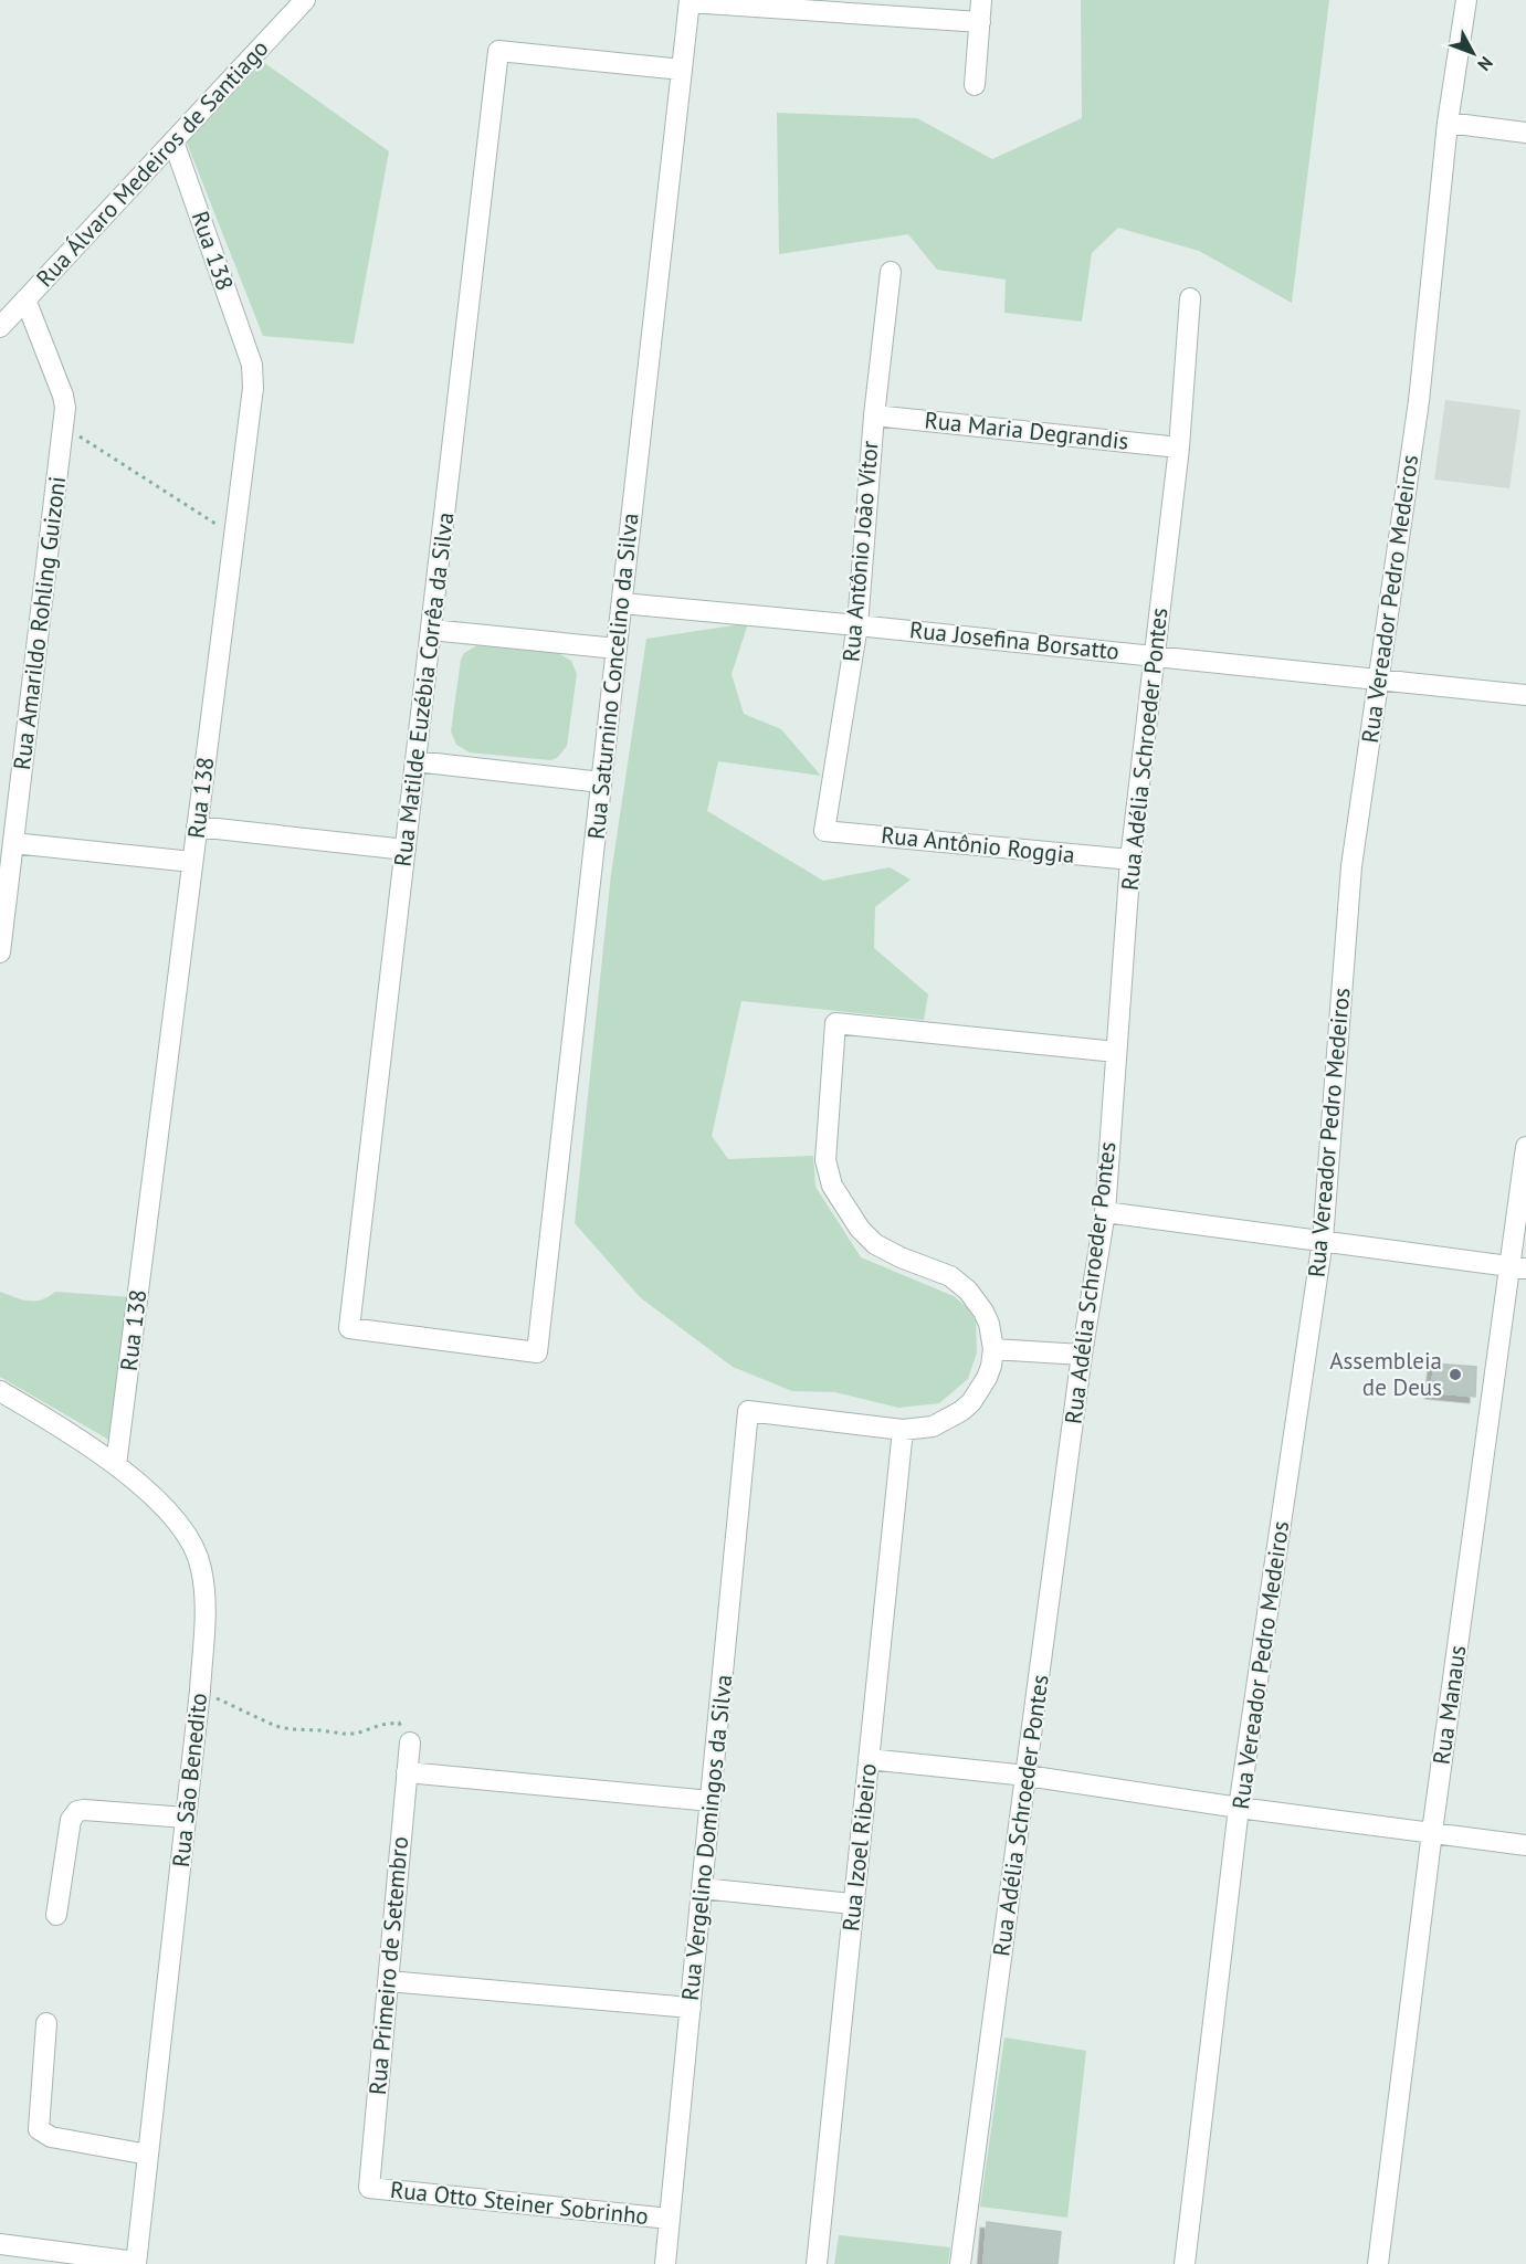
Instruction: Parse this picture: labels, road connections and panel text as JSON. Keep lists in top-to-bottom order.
{
  "streets": {
    "street": [
      "Rua Álvaro Medeiros de Santiago",
      "Rua 138",
      "Rua Maria Degrandis",
      "Rua Antônio João Vítor",
      "Rua Vereador Pedro Medeiros",
      "Rua Amarildo Rohling Guizoni",
      "Rua Josefina Borsatto",
      "Rua Saturnino Concelino da Silva",
      "Rua Matilde Euzébia Corrêa da Silva",
      "Rua Adélia Schroeder Pontes",
      "Rua Antônio Roggia",
      "Rua Manaus",
      "Rua São Benedito",
      "Rua Vergelino Domingos da Silva",
      "Rua Izoel Ribeiro",
      "Rua Primeiro de Setembro",
      "Rua Otto Steiner Sobrinho"
    ]
  },
  "crossings": [
    ["Rua Álvaro Medeiros de Santiago", "Rua 138"],
    ["Rua Álvaro Medeiros de Santiago", "Rua Amarildo Rohling Guizoni"],
    ["Rua 138", "Rua São Benedito"],
    ["Rua Maria Degrandis", "Rua Antônio João Vítor"],
    ["Rua Maria Degrandis", "Rua Adélia Schroeder Pontes"],
    ["Rua Antônio João Vítor", "Rua Josefina Borsatto"],
    ["Rua Antônio João Vítor", "Rua Antônio Roggia"],
    ["Rua Vereador Pedro Medeiros", "Rua Josefina Borsatto"],
    ["Rua Josefina Borsatto", "Rua Saturnino Concelino da Silva"],
    ["Rua Josefina Borsatto", "Rua Adélia Schroeder Pontes"],
    ["Rua Saturnino Concelino da Silva", "Rua Matilde Euzébia Corrêa da Silva"],
    ["Rua Adélia Schroeder Pontes", "Rua Antônio Roggia"],
    ["Rua Vergelino Domingos da Silva", "Rua Izoel Ribeiro"],
    ["Rua Vergelino Domingos da Silva", "Rua Otto Steiner Sobrinho"],
    ["Rua Primeiro de Setembro", "Rua Otto Steiner Sobrinho"]
  ],
  "places": ["Assembleia de Deus"],
  "north": "bottom right"
}
